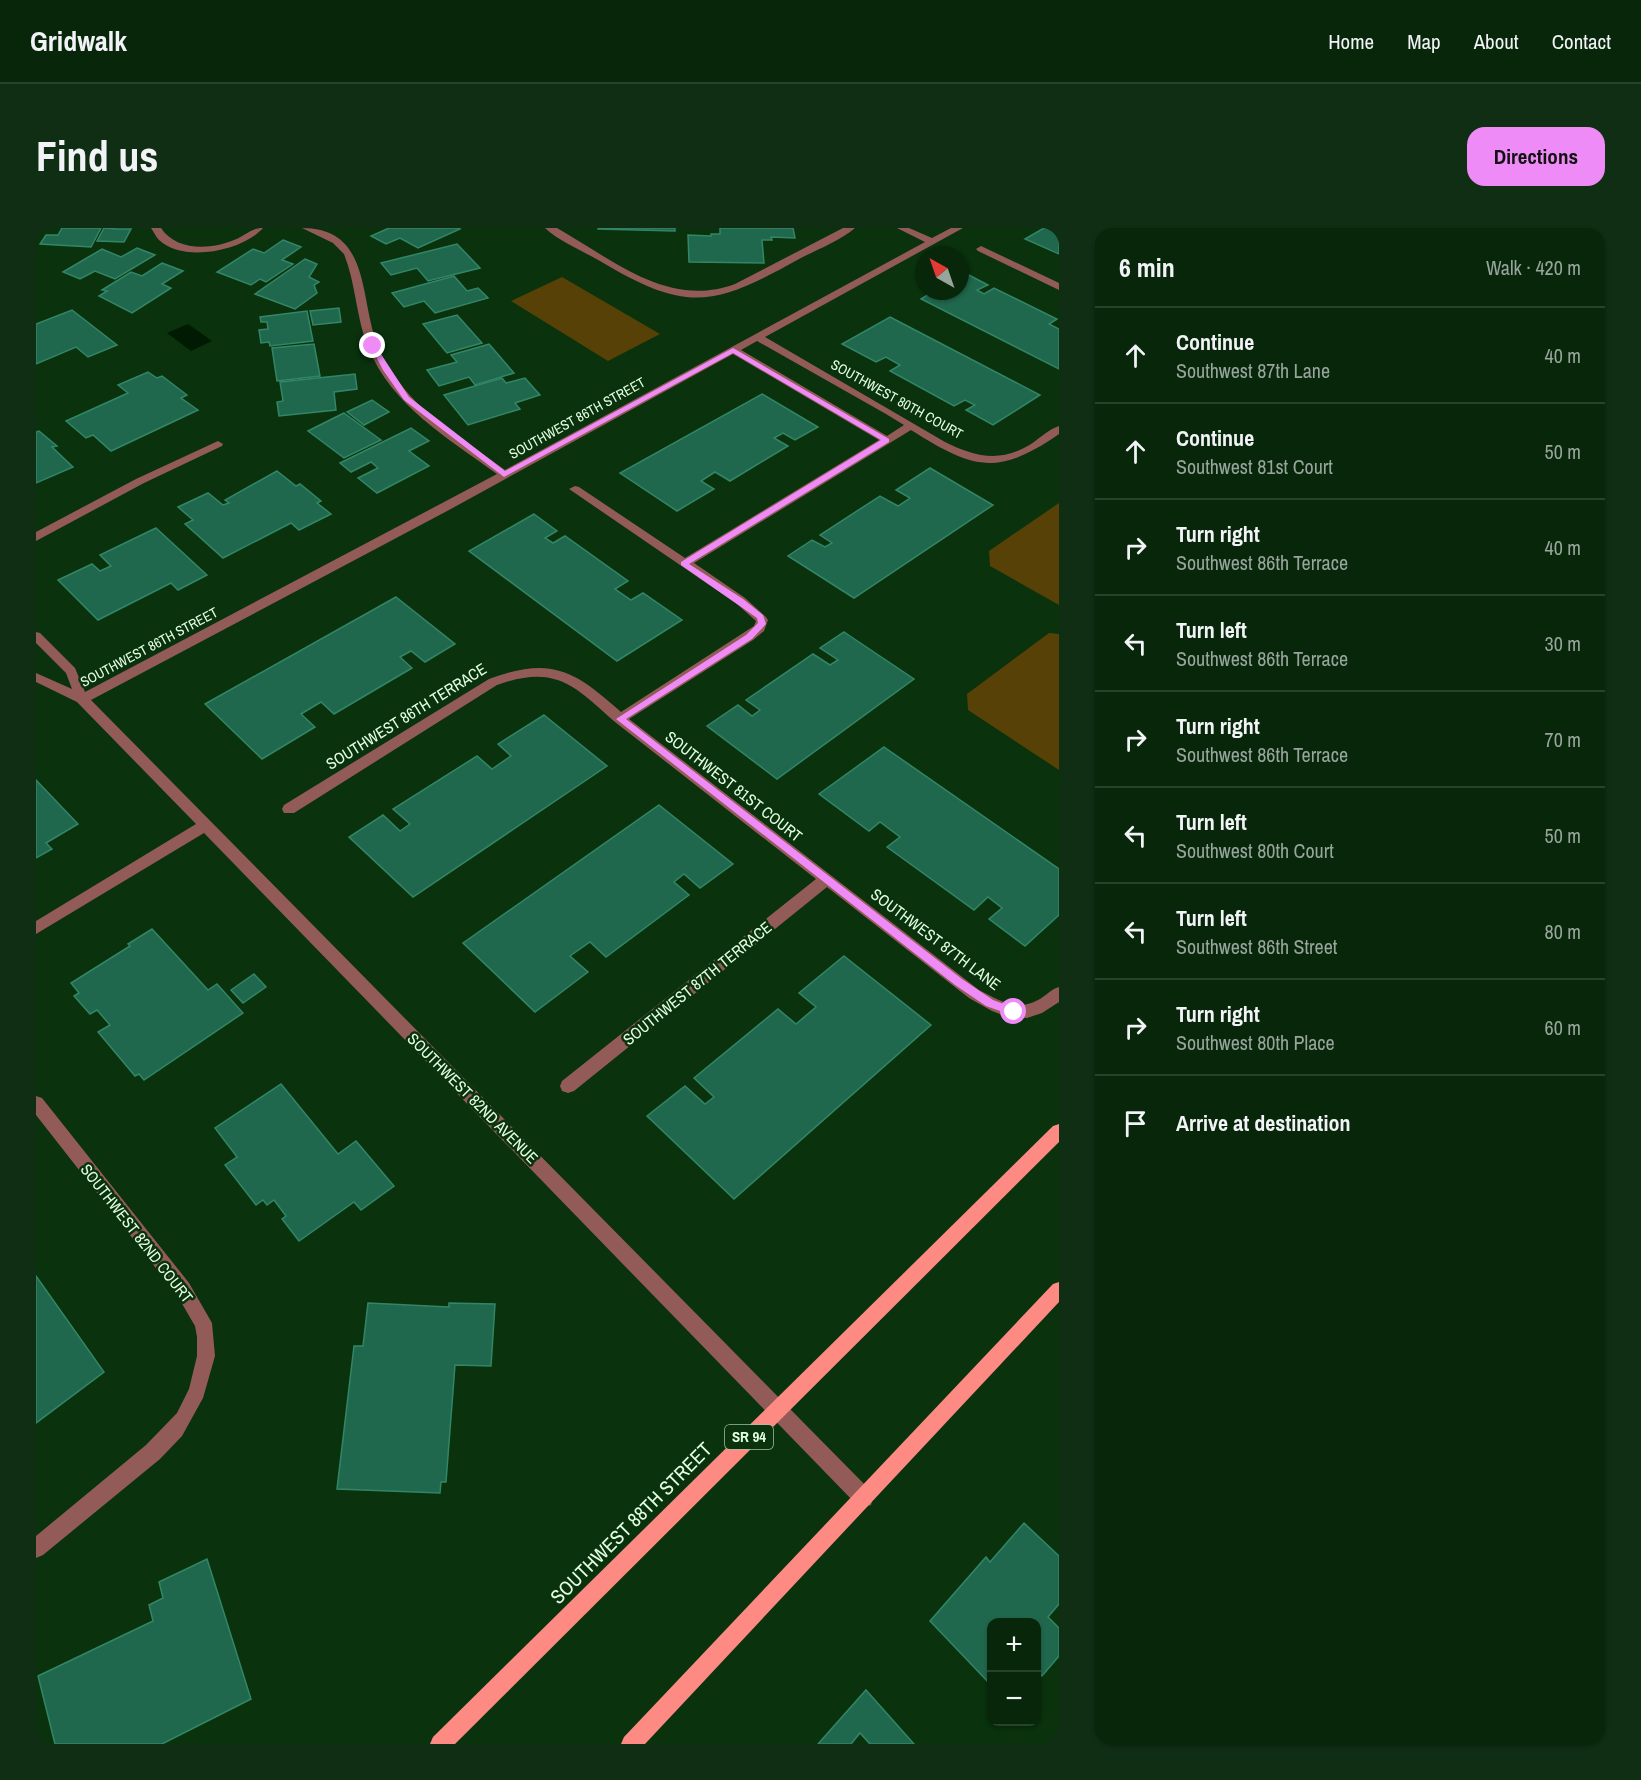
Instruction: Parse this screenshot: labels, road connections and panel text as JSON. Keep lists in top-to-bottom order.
{
  "streets": {
    "main road": ["SR 94", "SOUTHWEST 88TH STREET"],
    "street": [
      "SOUTHWEST 80TH COURT",
      "SOUTHWEST 86TH STREET",
      "SOUTHWEST 86TH TERRACE",
      "SOUTHWEST 81ST COURT",
      "SOUTHWEST 87TH LANE",
      "SOUTHWEST 87TH TERRACE",
      "SOUTHWEST 82ND AVENUE",
      "SOUTHWEST 82ND COURT"
    ]
  },
  "crossings": [
    ["SOUTHWEST 80TH COURT", "SOUTHWEST 86TH STREET"],
    ["SOUTHWEST 86TH STREET", "SOUTHWEST 82ND AVENUE"],
    ["SOUTHWEST 86TH TERRACE", "SOUTHWEST 81ST COURT"],
    ["SOUTHWEST 81ST COURT", "SOUTHWEST 87TH LANE"],
    ["SOUTHWEST 81ST COURT", "SOUTHWEST 87TH TERRACE"],
    ["SOUTHWEST 87TH LANE", "SOUTHWEST 87TH TERRACE"],
    ["SOUTHWEST 82ND AVENUE", "SOUTHWEST 88TH STREET"]
  ],
  "north": "top left",
  "page": {
    "header": "Gridwalk",
    "nav": [
      "Home",
      "Map",
      "About",
      "Contact"
    ],
    "buttons": "Directions",
    "title": "Find us",
    "heading": ["6 min", "Walk · 420 m"],
    "list": [
      ["Continue", "Southwest 87th Lane", "40 m"],
      ["Continue", "Southwest 81st Court", "50 m"],
      ["Turn right", "Southwest 86th Terrace", "40 m"],
      ["Turn left", "Southwest 86th Terrace", "30 m"],
      ["Turn right", "Southwest 86th Terrace", "70 m"],
      ["Turn left", "Southwest 80th Court", "50 m"],
      ["Turn left", "Southwest 86th Street", "80 m"],
      ["Turn right", "Southwest 80th Place", "60 m"],
      "Arrive at destination"
    ],
    "map_buttons": ["+", "−"]
  }
}
